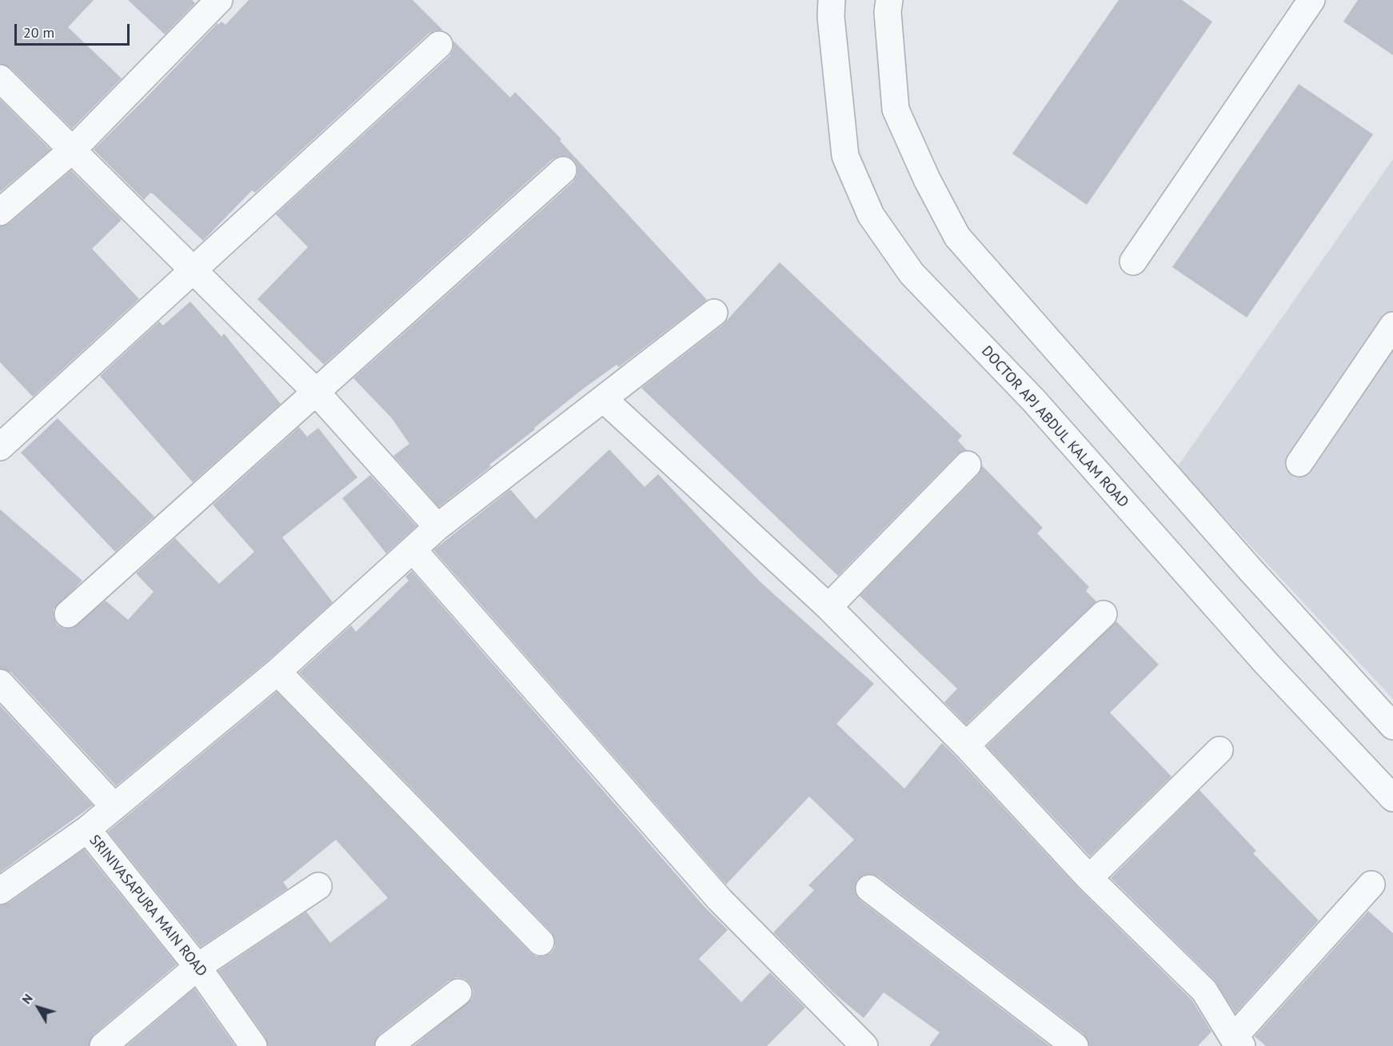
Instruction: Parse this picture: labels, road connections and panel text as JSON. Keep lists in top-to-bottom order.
{
  "streets": {
    "street": ["DOCTOR APJ ABDUL KALAM ROAD", "SRINIVASAPURA MAIN ROAD"]
  },
  "scale_bar": "20 m",
  "north": "top left"
}
